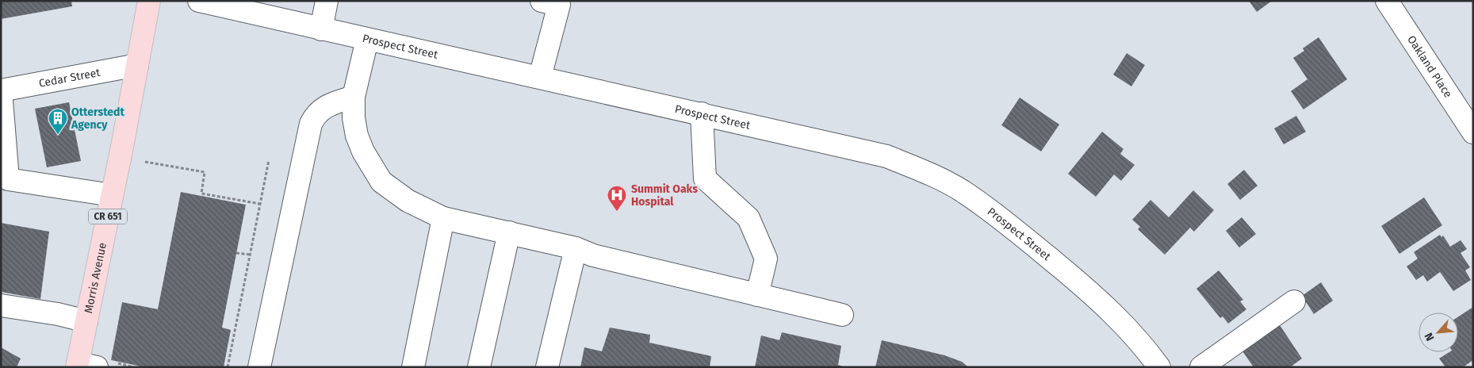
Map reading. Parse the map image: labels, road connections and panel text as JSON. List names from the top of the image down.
{
  "streets": {
    "main road": ["CR 651", "Morris Avenue"],
    "street": ["Prospect Street", "Oakland Place", "Cedar Street"]
  },
  "crossings": [
    ["Cedar Street", "Morris Avenue"]
  ],
  "places": {
    "building": ["Otterstedt Agency"],
    "hospital": ["Summit Oaks Hospital"]
  },
  "north": "bottom left"
}
